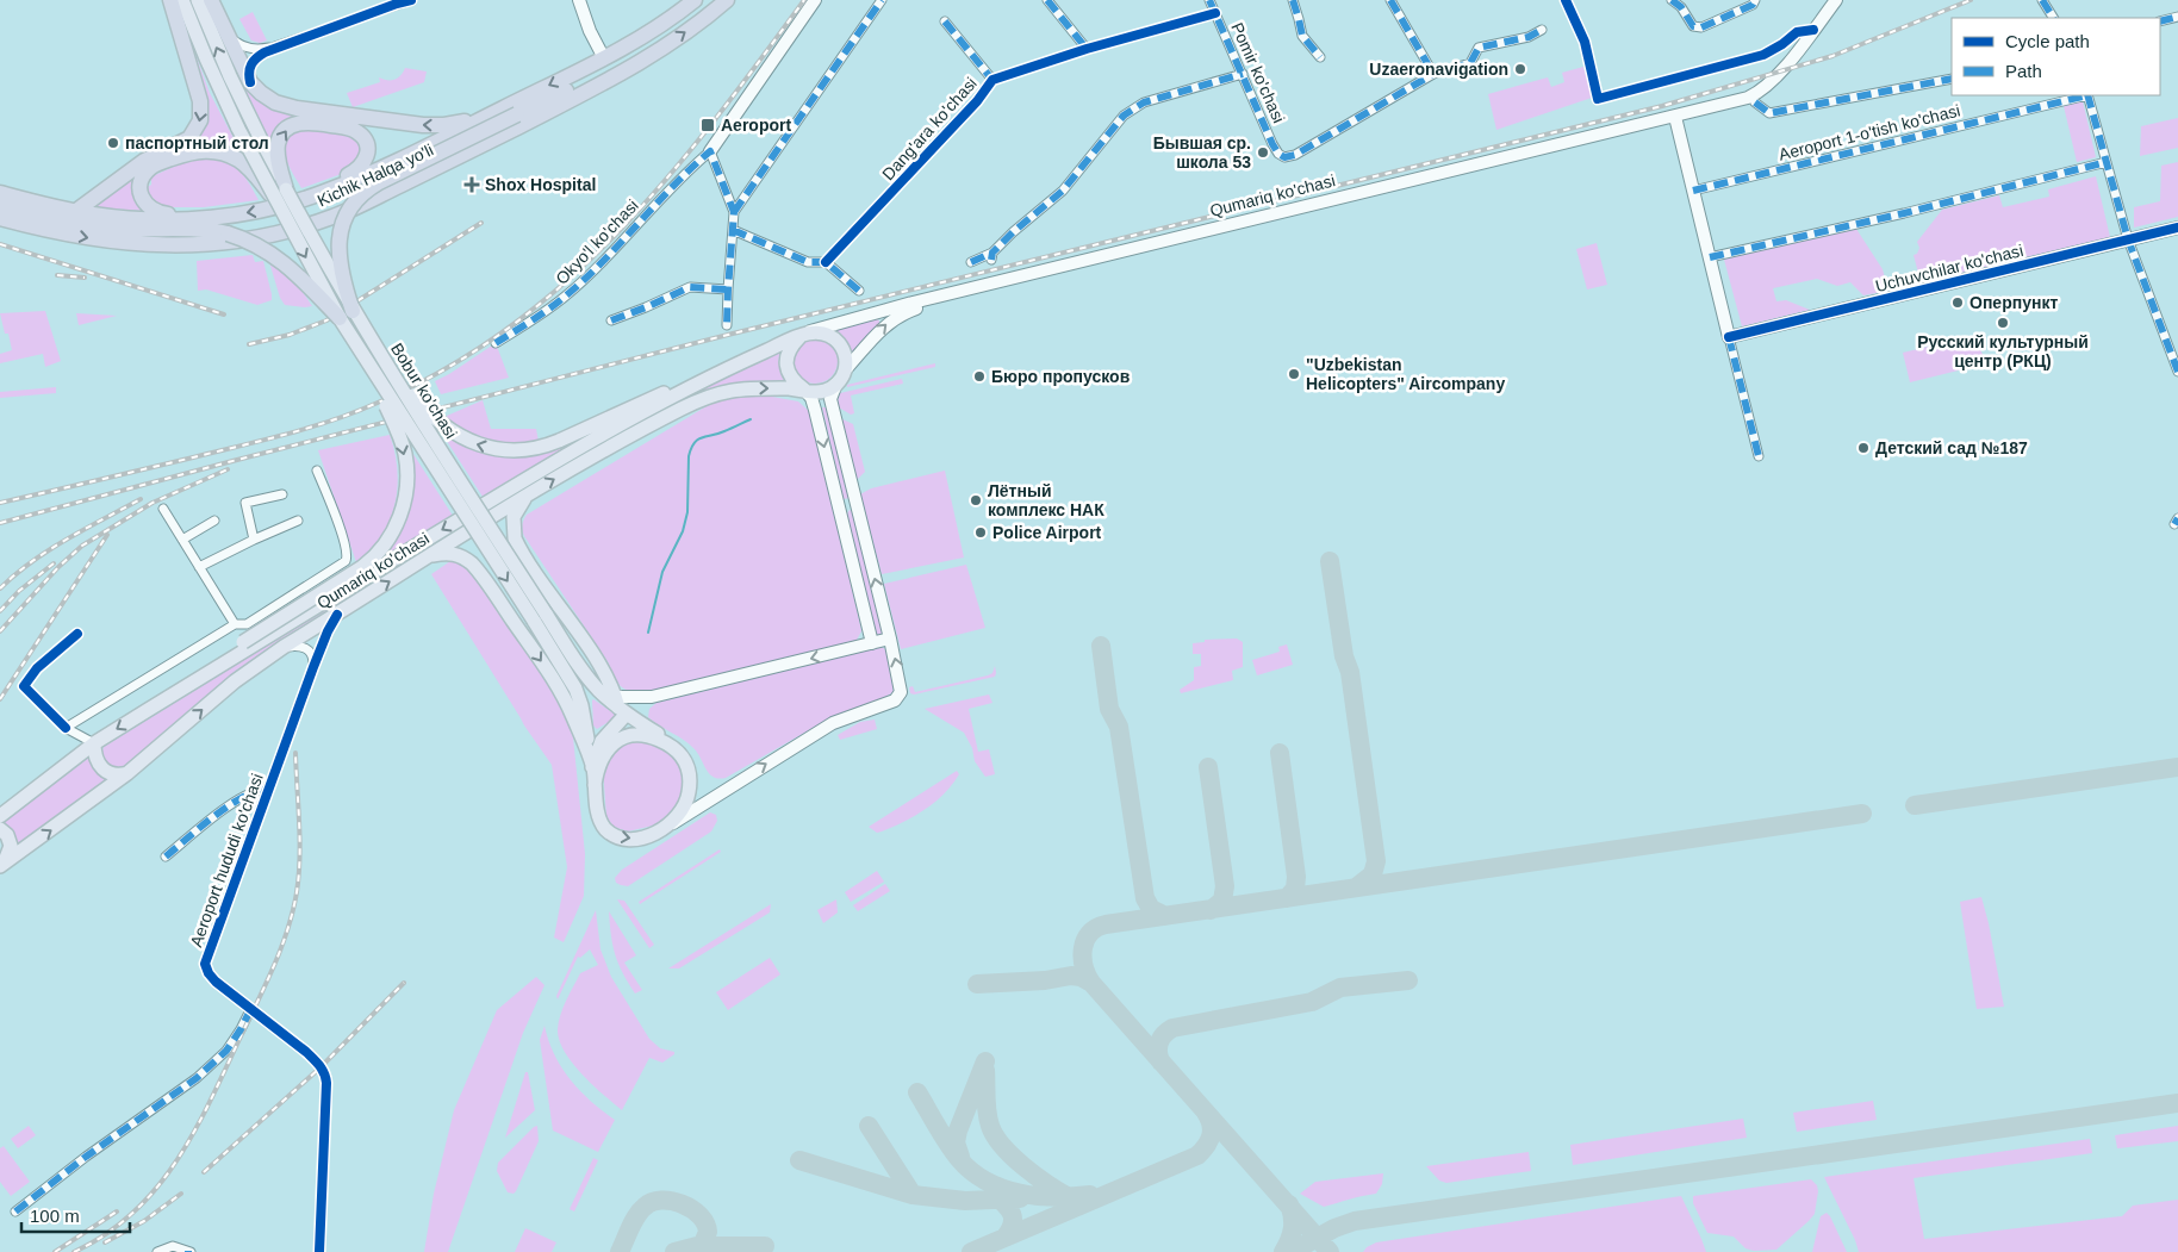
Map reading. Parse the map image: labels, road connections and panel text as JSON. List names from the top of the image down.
{
  "streets": {
    "highway": ["Kichik Halqa yo'li"],
    "main road": ["Qumariq ko'chasi", "Uchuvchilar ko'chasi", "Bobur ko'chasi"],
    "street": [
      "Pomir ko'chasi",
      "Dang'ara ko'chasi",
      "Aeroport 1-o'tish ko'chasi",
      "Okyo'l ko'chasi",
      "Aeroport hududi ko'chasi"
    ]
  },
  "crossings": [
    ["Pomir ko'chasi", "Dang'ara ko'chasi"],
    ["Aeroport 1-o'tish ko'chasi", "Qumariq ko'chasi"],
    ["Kichik Halqa yo'li", "Bobur ko'chasi"],
    ["Qumariq ko'chasi", "Aeroport hududi ko'chasi"]
  ],
  "places": {
    "other": [
      "Uzaeronavigation",
      "паспортный стол",
      "Бывшая ср. школа 53",
      "Оперпункт",
      "Русский культурный центр (РКЦ)",
      "\"Uzbekistan Helicopters\" Aircompany",
      "Бюро пропусков",
      "Детский сад №187",
      "Лётный комплекс НАК",
      "Police Airport"
    ],
    "transit": ["Aeroport"],
    "health": ["Shox Hospital"]
  },
  "legend": ["Cycle path", "Path"],
  "scale_bar": "100 m"
}
